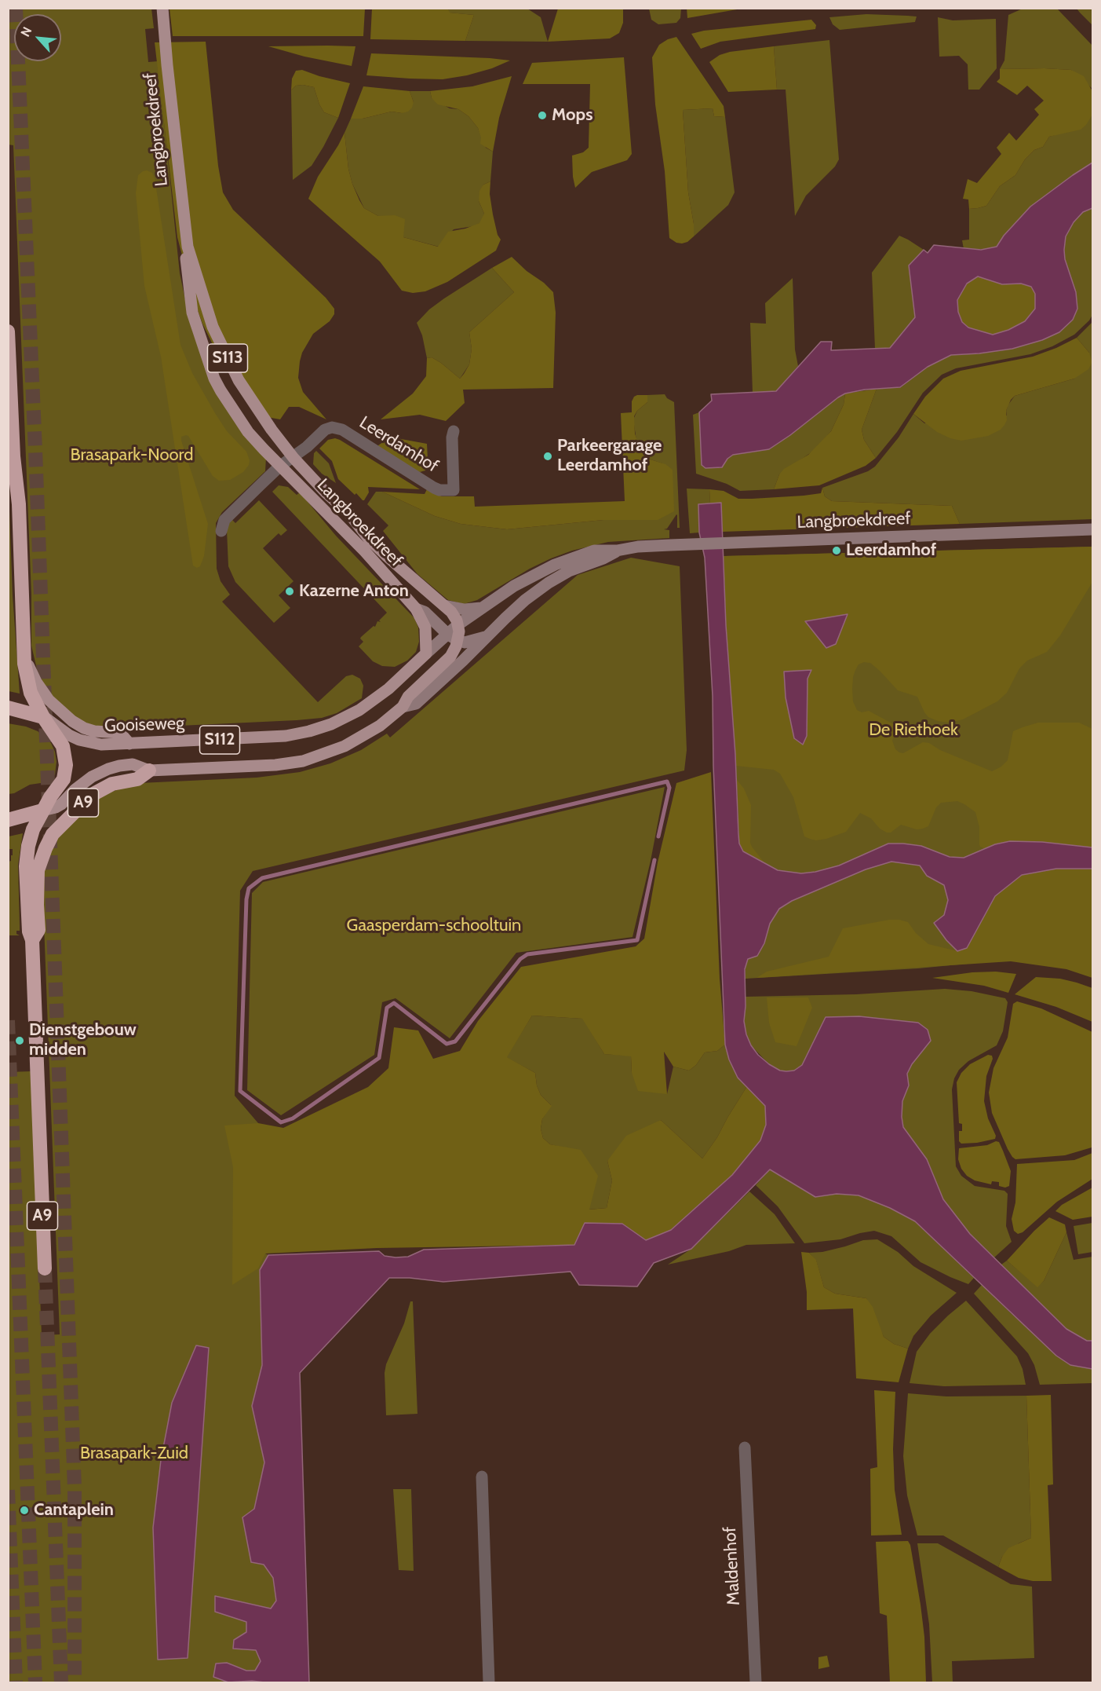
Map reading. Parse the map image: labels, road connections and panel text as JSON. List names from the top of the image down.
{
  "streets": {
    "highway": ["S112", "A9"],
    "main road": ["Langbroekdreef", "S113", "Gooiseweg"],
    "street": ["Leerdamhof", "Maldenhof"]
  },
  "crossings": [
    ["Langbroekdreef", "S113"],
    ["Langbroekdreef", "Leerdamhof"],
    ["Langbroekdreef", "S112"],
    ["S113", "Gooiseweg"],
    ["S113", "S112"],
    ["Gooiseweg", "S112"],
    ["S112", "A9"]
  ],
  "parks": [
    "Brasapark-Noord",
    "De Riethoek",
    "Gaasperdam-schooltuin",
    "Brasapark-Zuid"
  ],
  "places": [
    "Mops",
    "Parkeergarage Leerdamhof",
    "Leerdamhof",
    "Kazerne Anton",
    "Dienstgebouw midden",
    "Cantaplein"
  ],
  "north": "top left"
}
